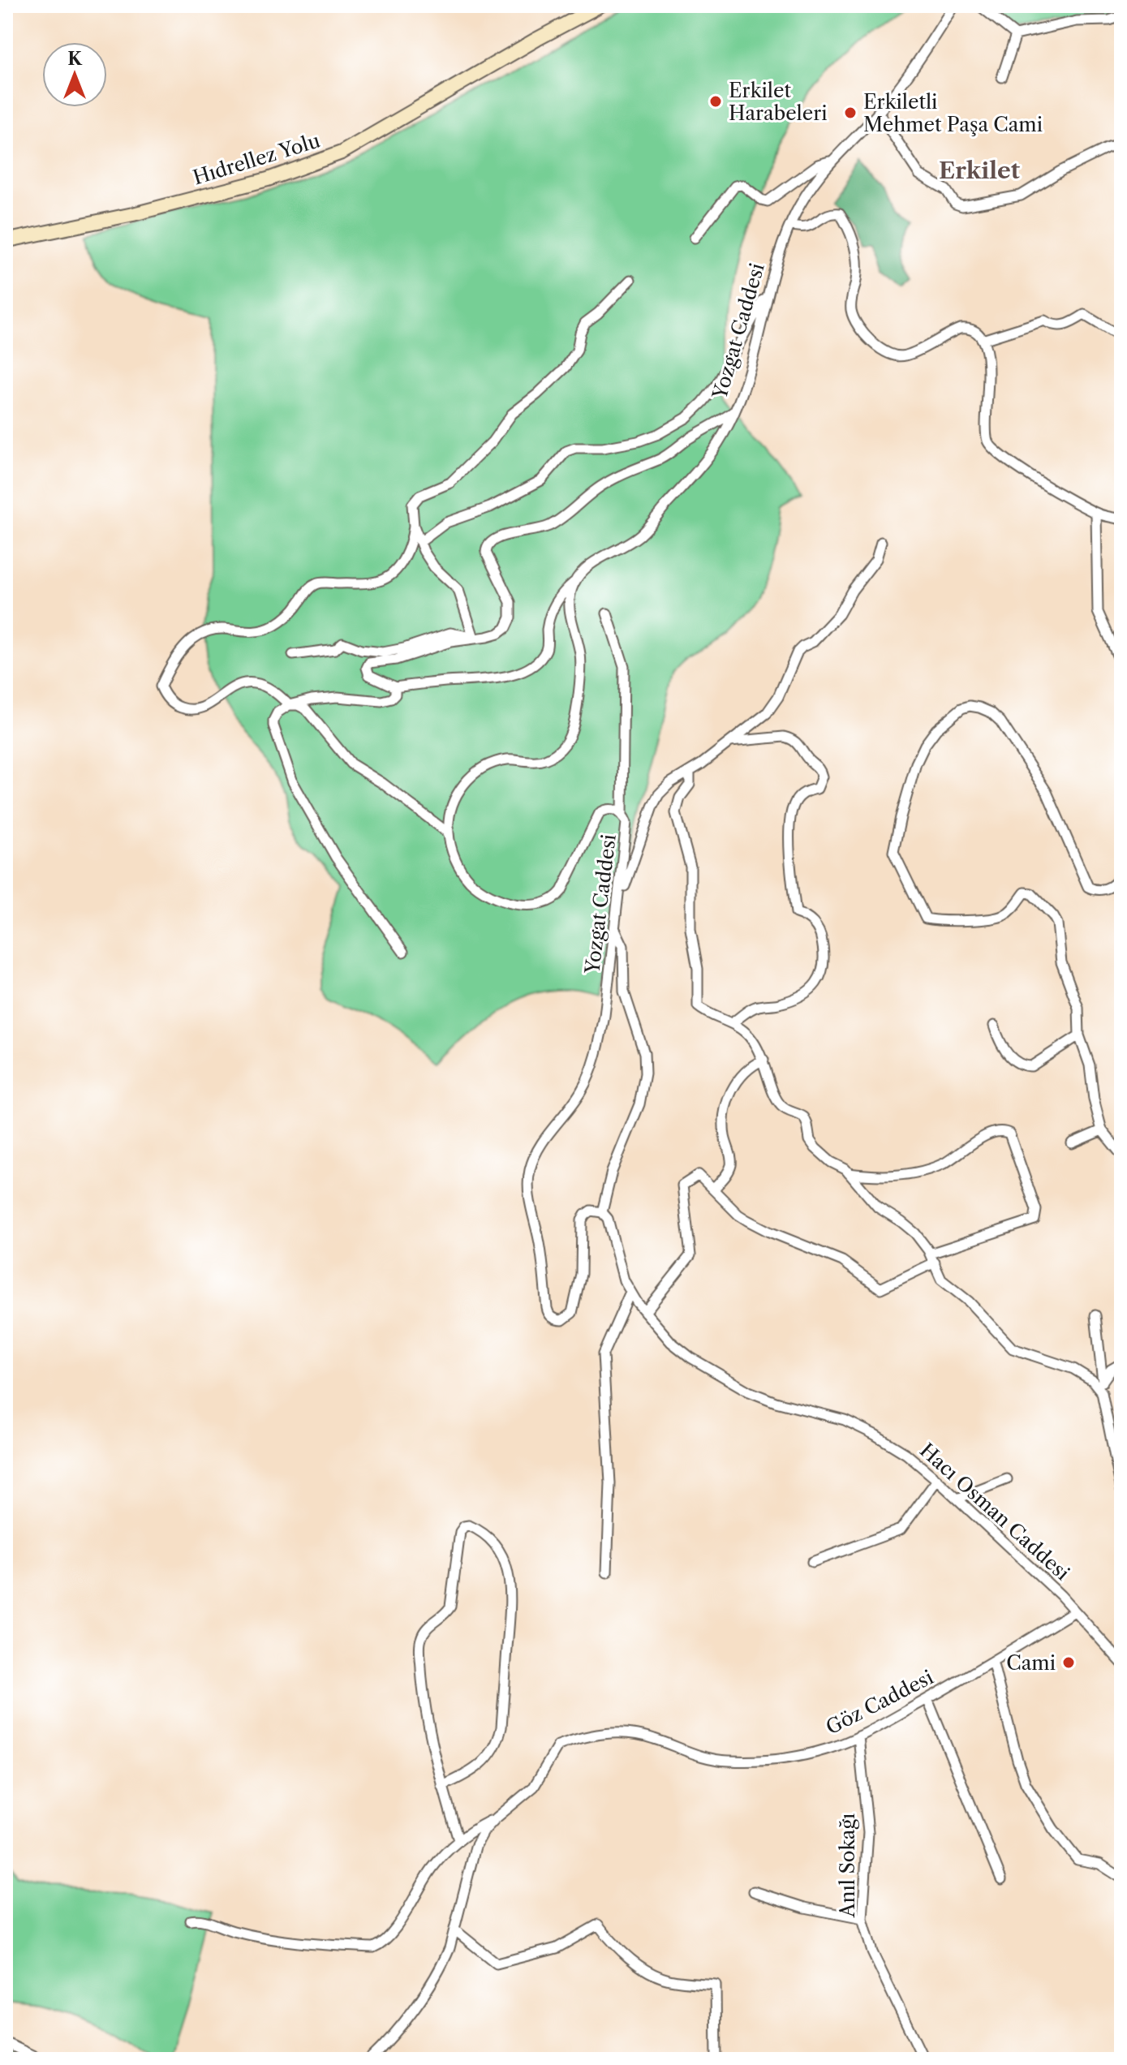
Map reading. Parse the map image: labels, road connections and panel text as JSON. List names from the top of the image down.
{
  "streets": {
    "street": [
      "Hıdrellez Yolu",
      "Yozgat Caddesi",
      "Hacı Osman Caddesi",
      "Göz Caddesi",
      "Anıl Sokağı"
    ]
  },
  "crossings": [
    ["Yozgat Caddesi", "Hacı Osman Caddesi"],
    ["Hacı Osman Caddesi", "Göz Caddesi"],
    ["Göz Caddesi", "Anıl Sokağı"]
  ],
  "districts": ["Erkilet"],
  "places": ["Erkilet Harabeleri", "Erkiletli Mehmet Paşa Cami", "Cami"],
  "north": "top"
}
